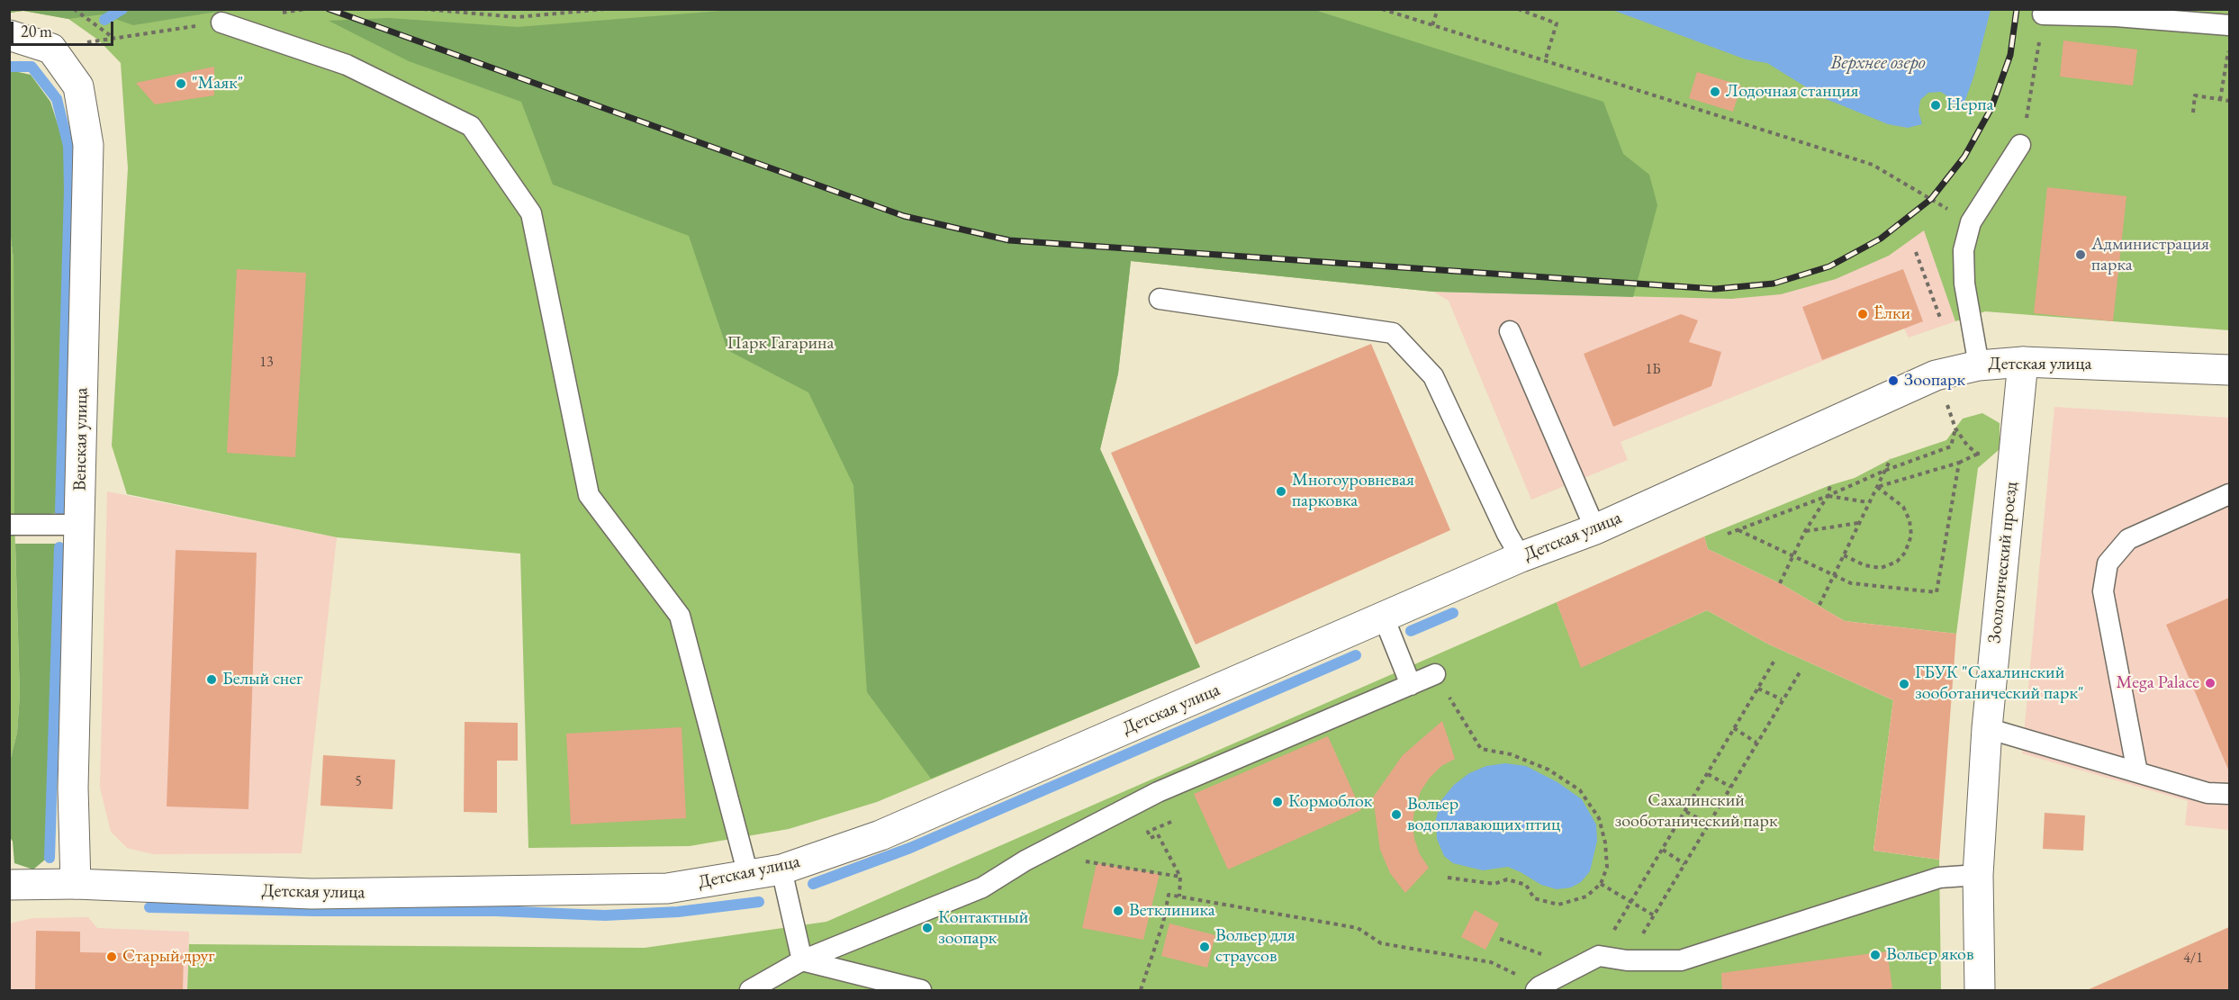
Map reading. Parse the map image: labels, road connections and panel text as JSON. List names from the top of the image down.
{
  "streets": {
    "street": ["Детская улица", "Венская улица", "Зоологический проезд"]
  },
  "crossings": [
    ["Детская улица", "Венская улица"],
    ["Детская улица", "Зоологический проезд"]
  ],
  "water": ["Верхнее озеро"],
  "parks": ["Парк Гагарина", "Сахалинский зооботанический парк"],
  "places": [
    "\"Маяк\"",
    "Лодочная станция",
    "Нерпа",
    "Администрация парка",
    "Ёлки",
    "Зоопарк",
    "Многоуровневая парковка",
    "Белый снег",
    "Mega Palace",
    "ГБУК \"Сахалинский зооботанический парк\"",
    "Кормоблок",
    "Вольер водоплавающих птиц",
    "Ветклиника",
    "Контактный зоопарк",
    "Вольер для страусов",
    "Вольер яков",
    "Старый друг"
  ],
  "house_numbers": [
    "13",
    "1Б",
    "5",
    "4/1"
  ],
  "scale_bar": "20 m"
}
